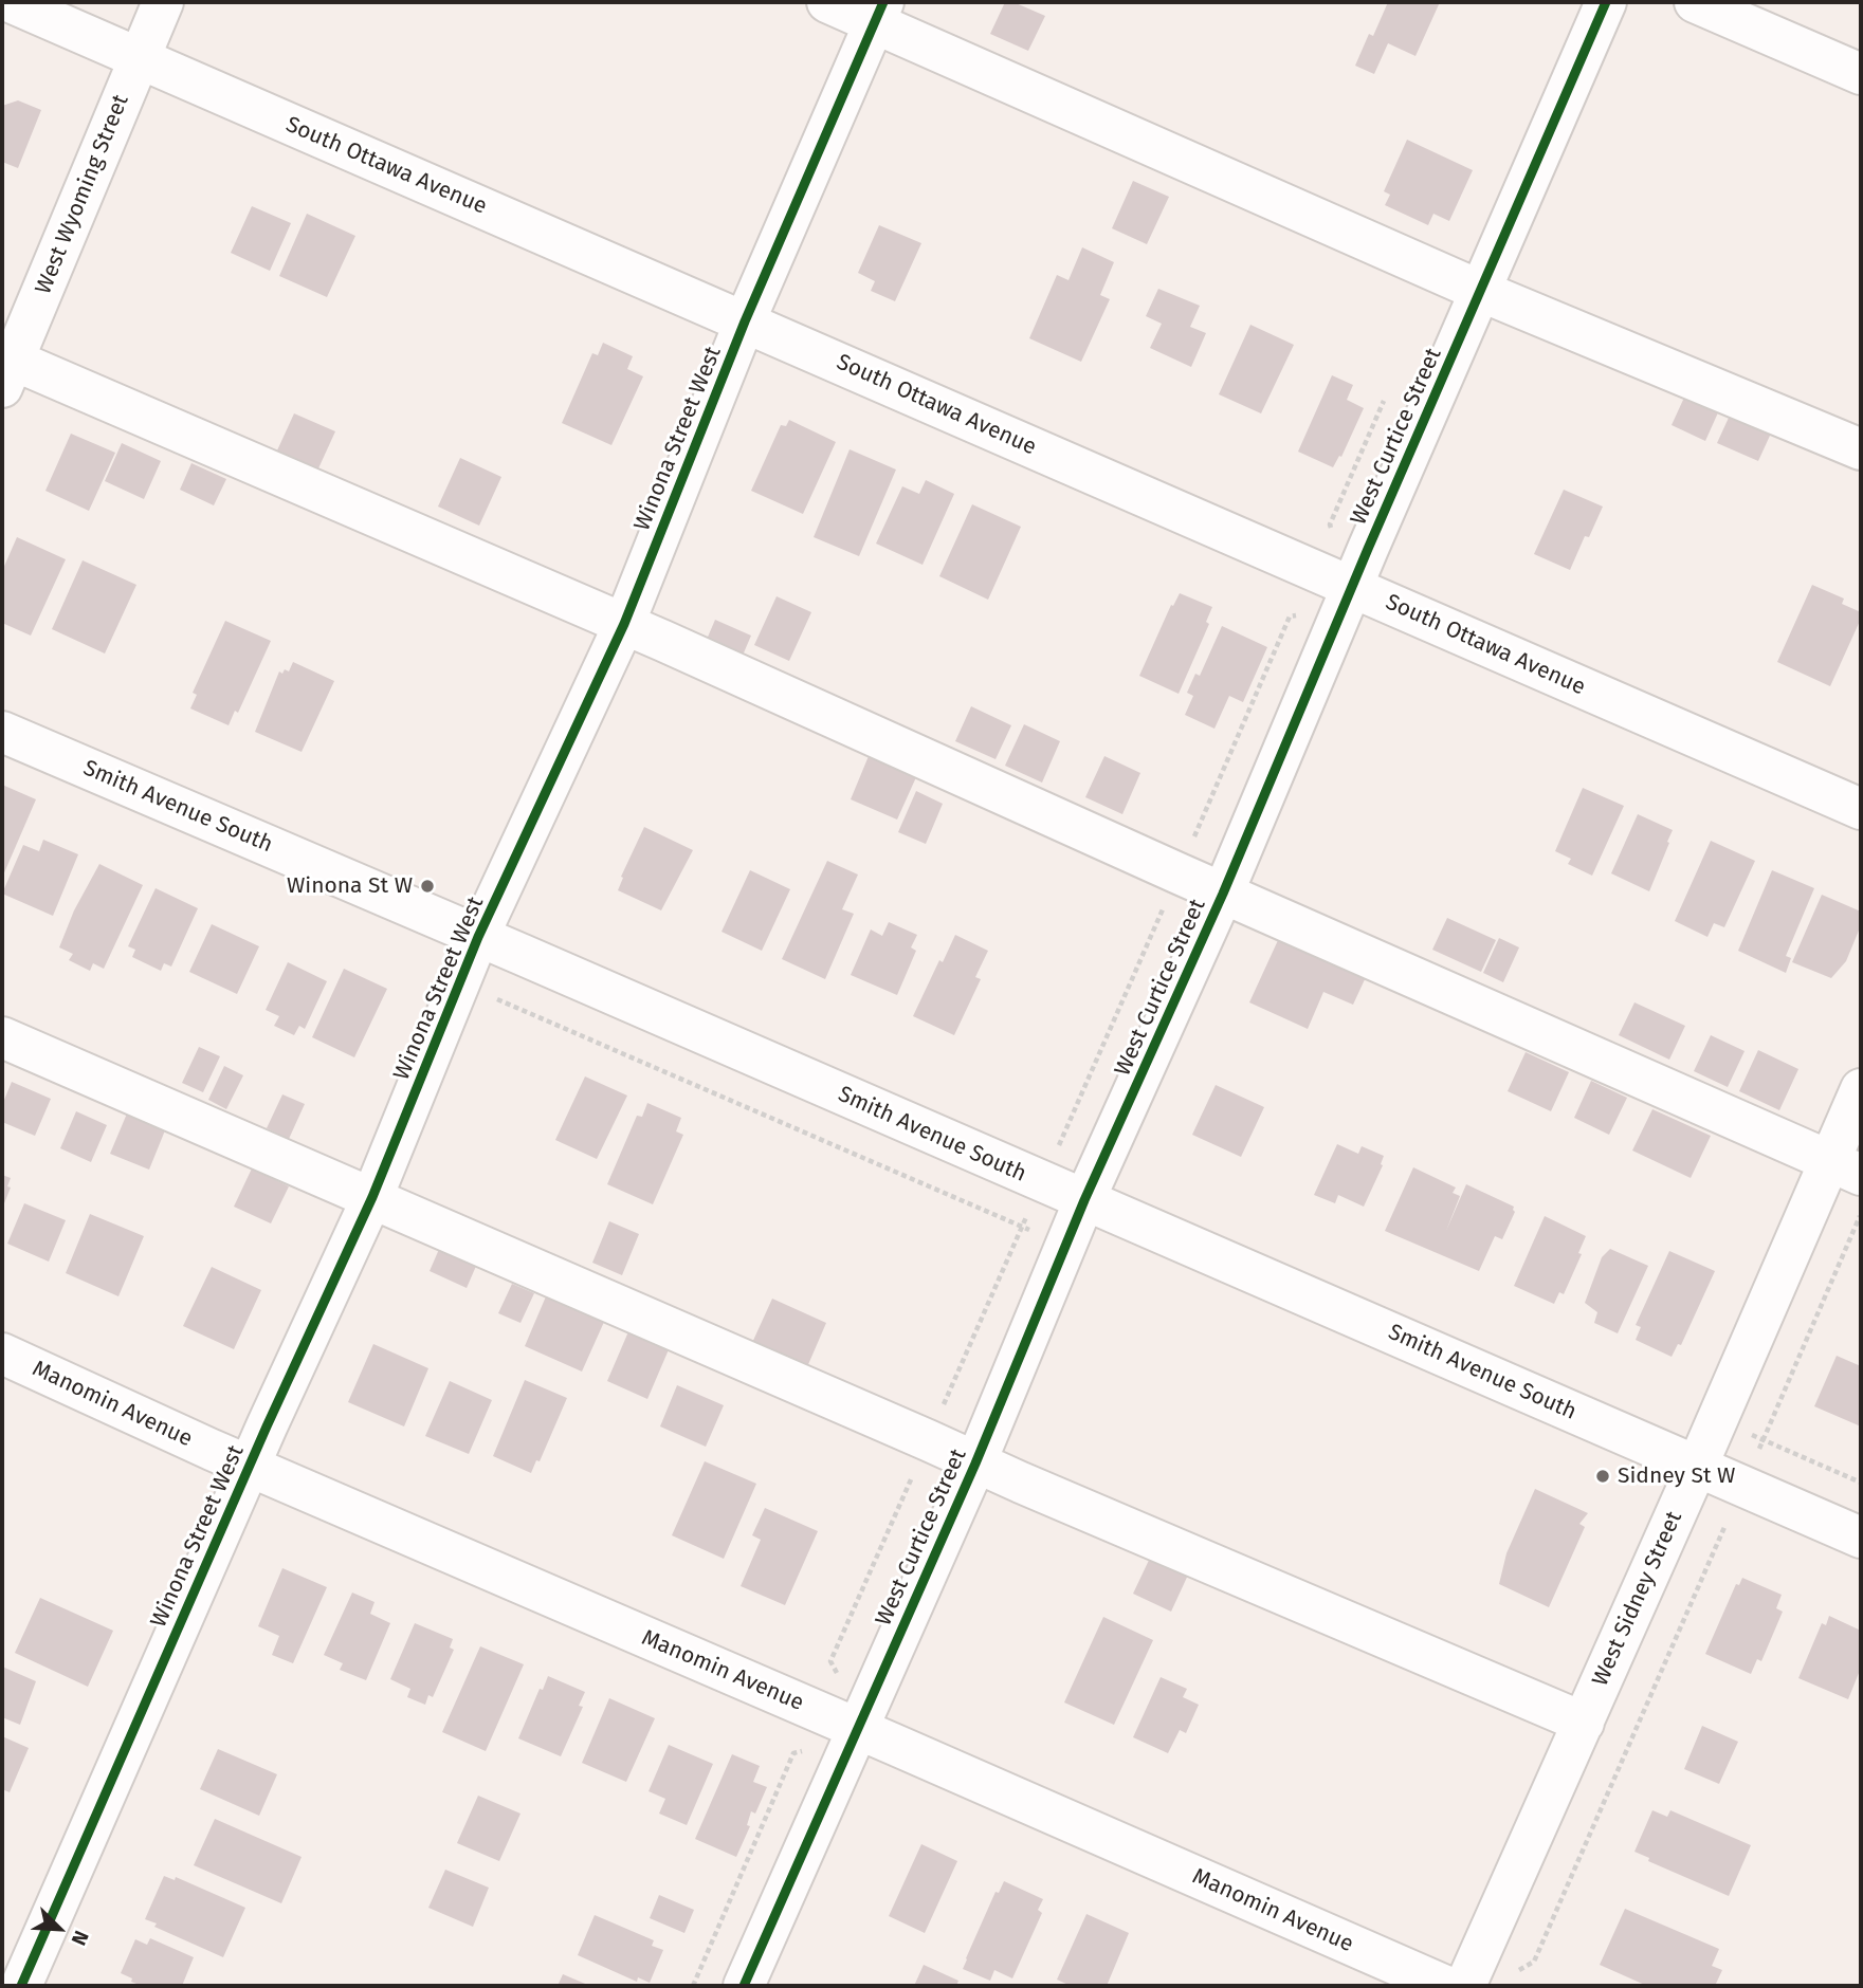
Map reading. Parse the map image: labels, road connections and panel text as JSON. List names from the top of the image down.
{
  "streets": {
    "street": [
      "South Ottawa Avenue",
      "West Wyoming Street",
      "West Curtice Street",
      "Winona Street West",
      "Smith Avenue South",
      "Manomin Avenue",
      "West Sidney Street"
    ]
  },
  "crossings": [
    ["South Ottawa Avenue", "West Wyoming Street"],
    ["South Ottawa Avenue", "West Curtice Street"],
    ["South Ottawa Avenue", "Winona Street West"],
    ["West Curtice Street", "Smith Avenue South"],
    ["West Curtice Street", "Manomin Avenue"],
    ["Winona Street West", "Smith Avenue South"],
    ["Winona Street West", "Manomin Avenue"],
    ["Smith Avenue South", "West Sidney Street"]
  ],
  "places": ["Winona St W", "Sidney St W"],
  "north": "bottom right"
}
